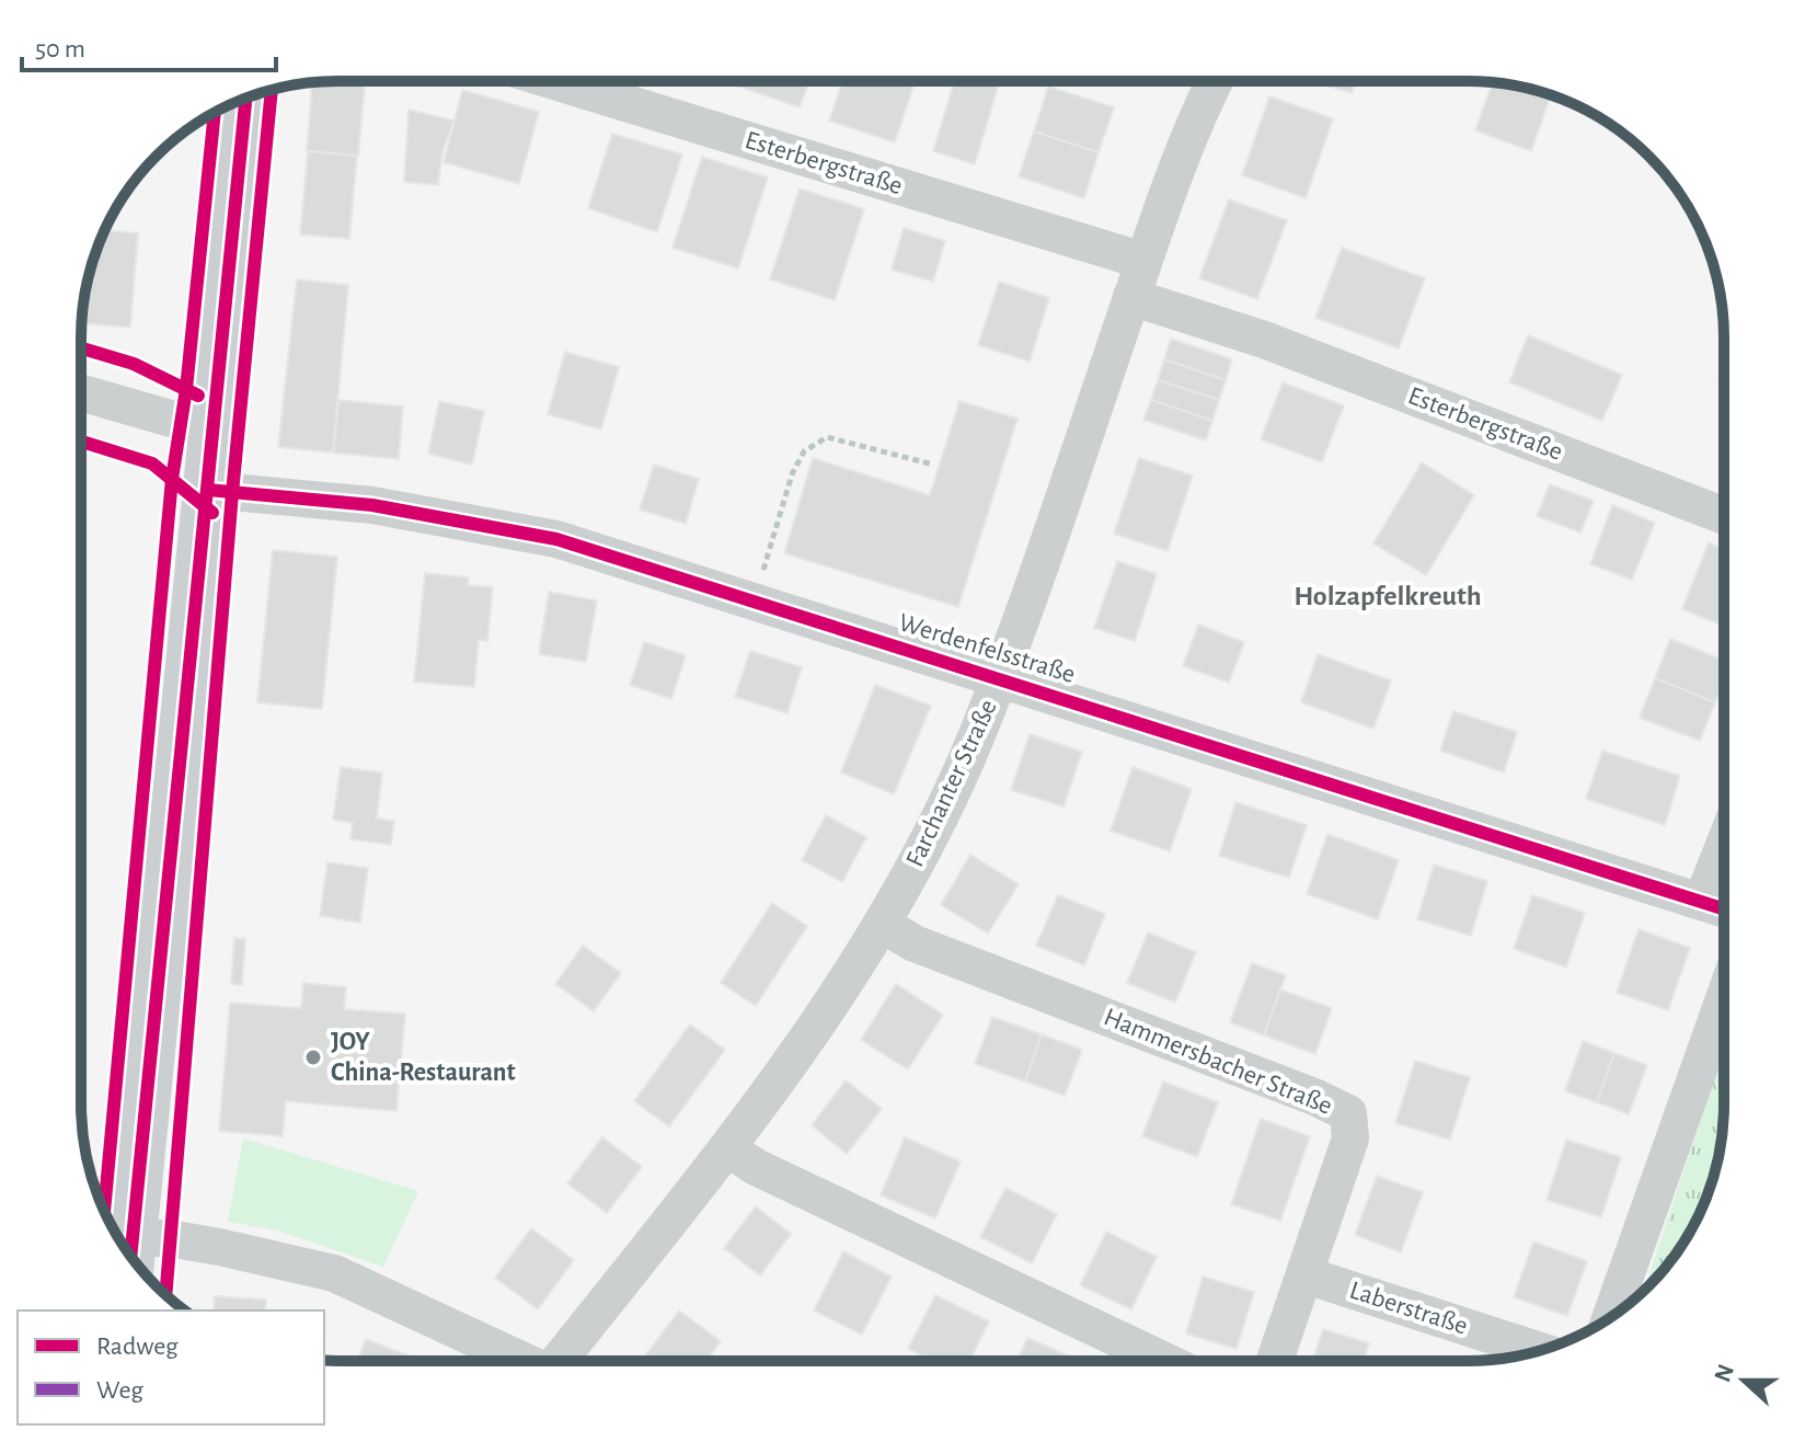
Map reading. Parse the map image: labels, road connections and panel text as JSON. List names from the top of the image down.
{
  "streets": {
    "street": [
      "Esterbergstraße",
      "Werdenfelsstraße",
      "Farchanter Straße",
      "Hammersbacher Straße",
      "Laberstraße"
    ]
  },
  "crossings": [
    ["Esterbergstraße", "Farchanter Straße"],
    ["Werdenfelsstraße", "Farchanter Straße"],
    ["Farchanter Straße", "Hammersbacher Straße"],
    ["Hammersbacher Straße", "Laberstraße"]
  ],
  "districts": ["Holzapfelkreuth"],
  "places": ["JOY China-Restaurant"],
  "legend": ["Radweg", "Weg"],
  "scale_bar": "50 m",
  "north": "left"
}
